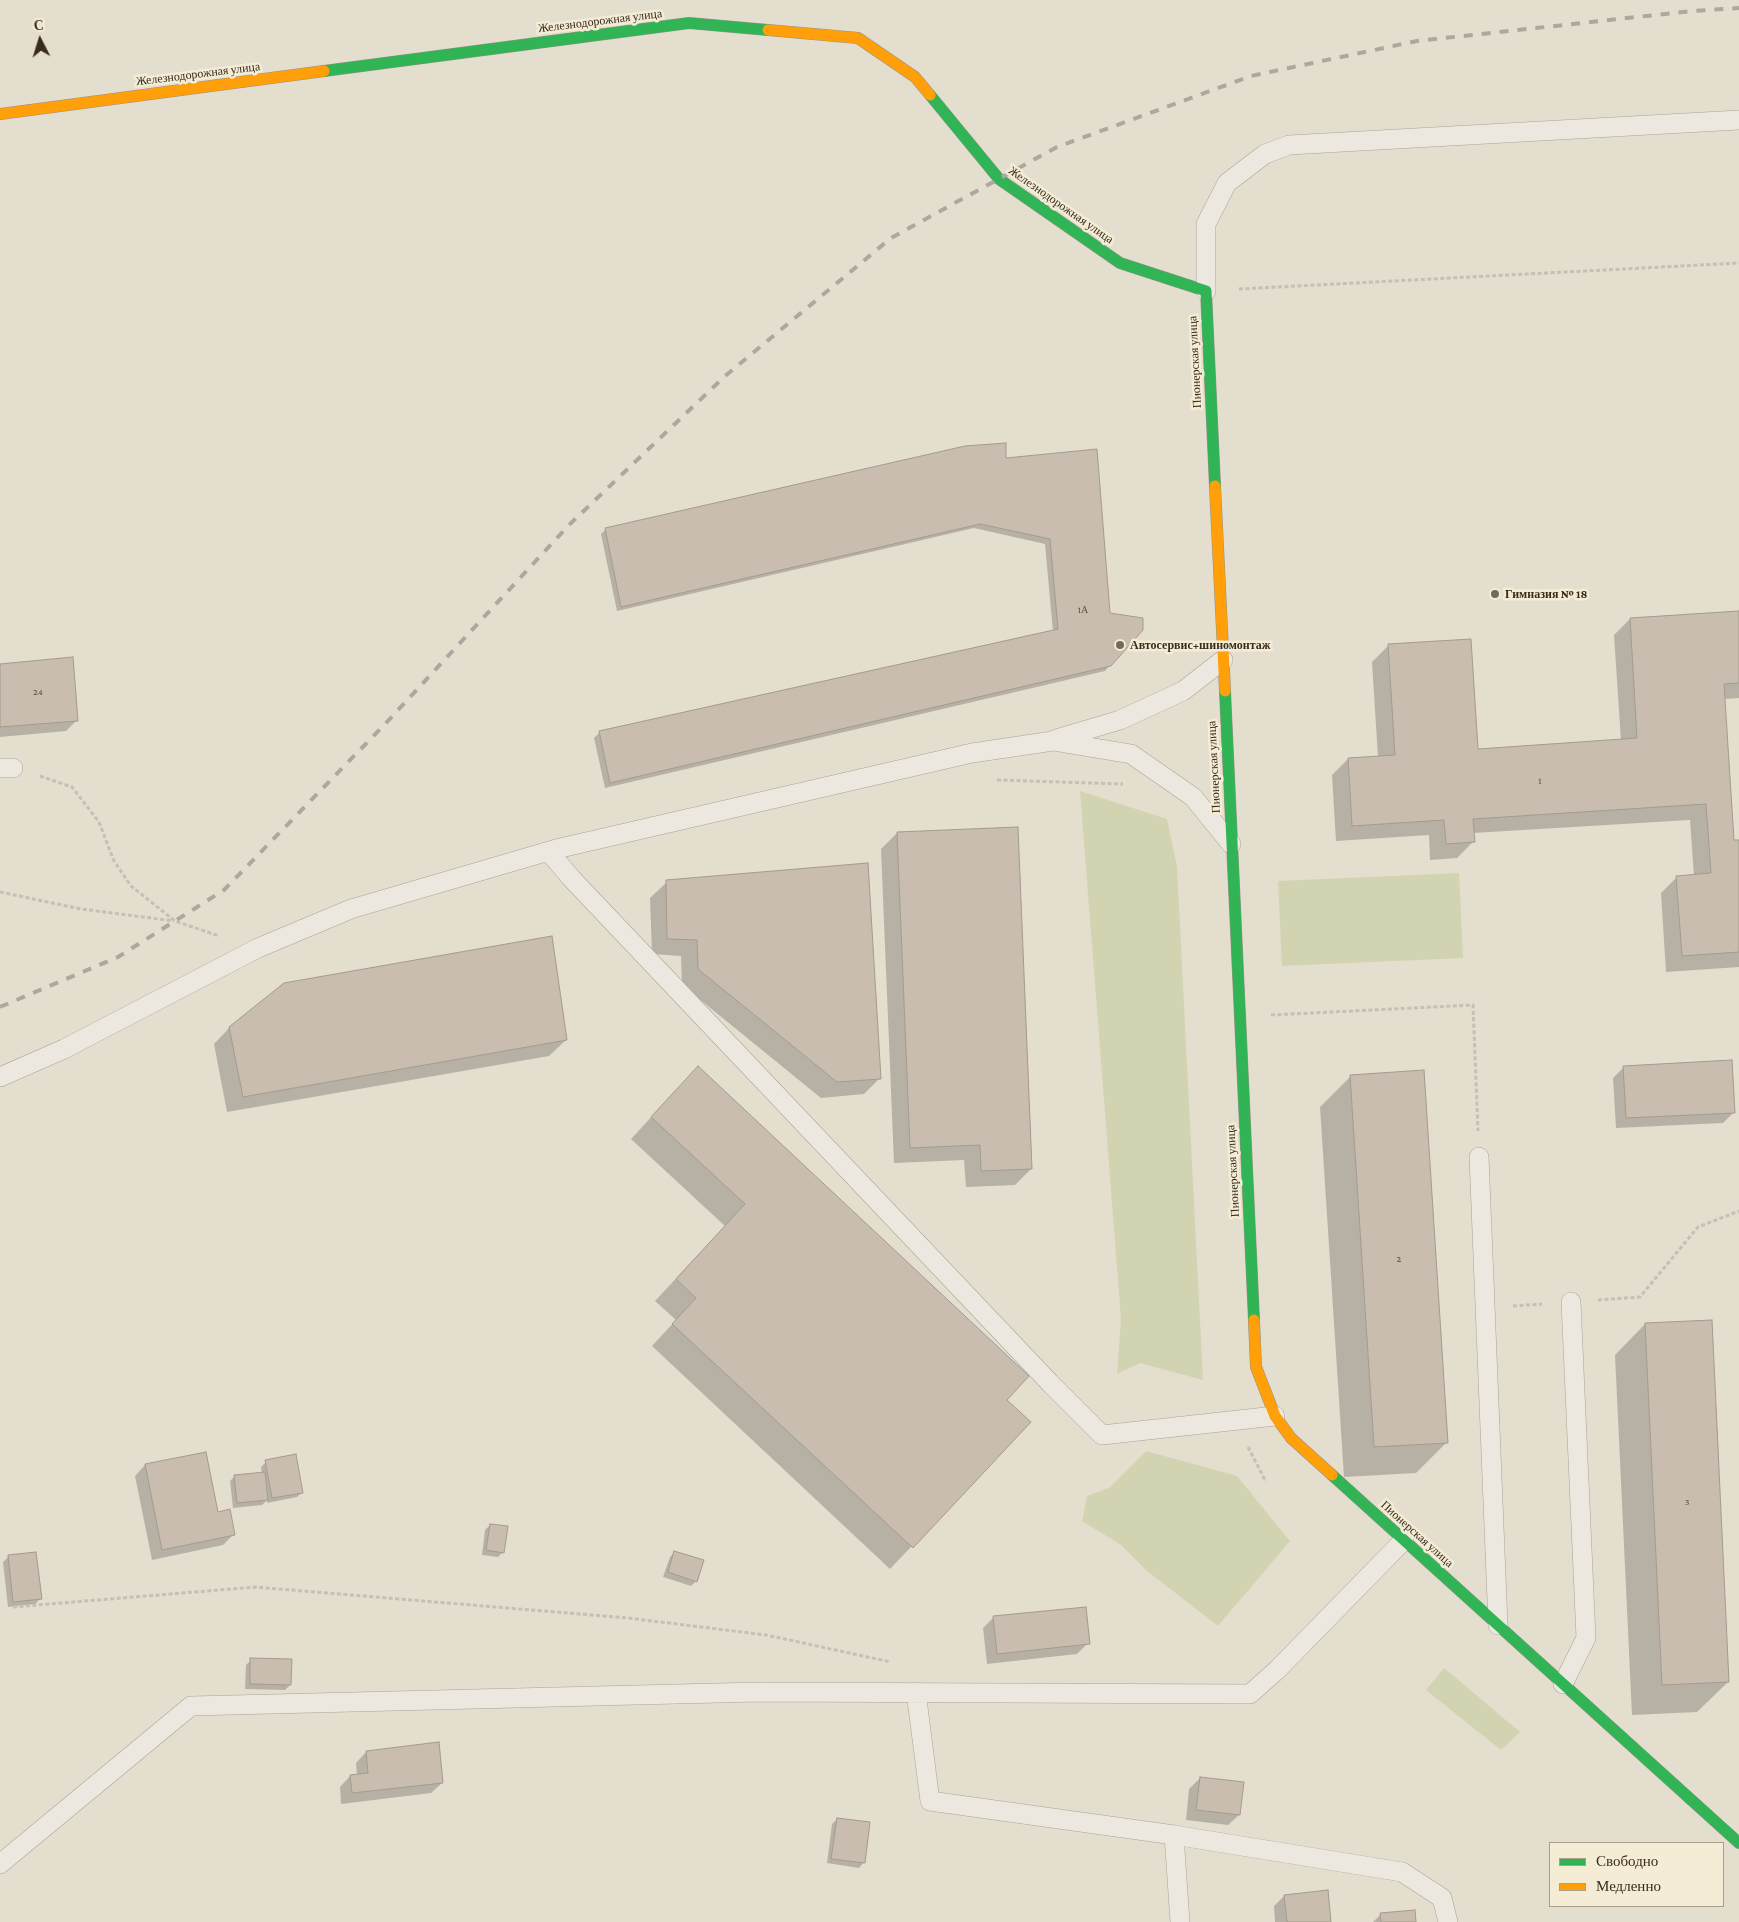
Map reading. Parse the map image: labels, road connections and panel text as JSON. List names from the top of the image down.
{
  "streets": {
    "street": ["Железнодорожная улица", "Пионерская улица"]
  },
  "crossings": [
    ["Железнодорожная улица", "Пионерская улица"]
  ],
  "places": ["Гимназия № 18", "Автосервис+шиномонтаж"],
  "house_numbers": [
    "1А",
    "24",
    "1",
    "2",
    "3"
  ],
  "legend": ["Свободно", "Медленно"],
  "north": "top"
}
